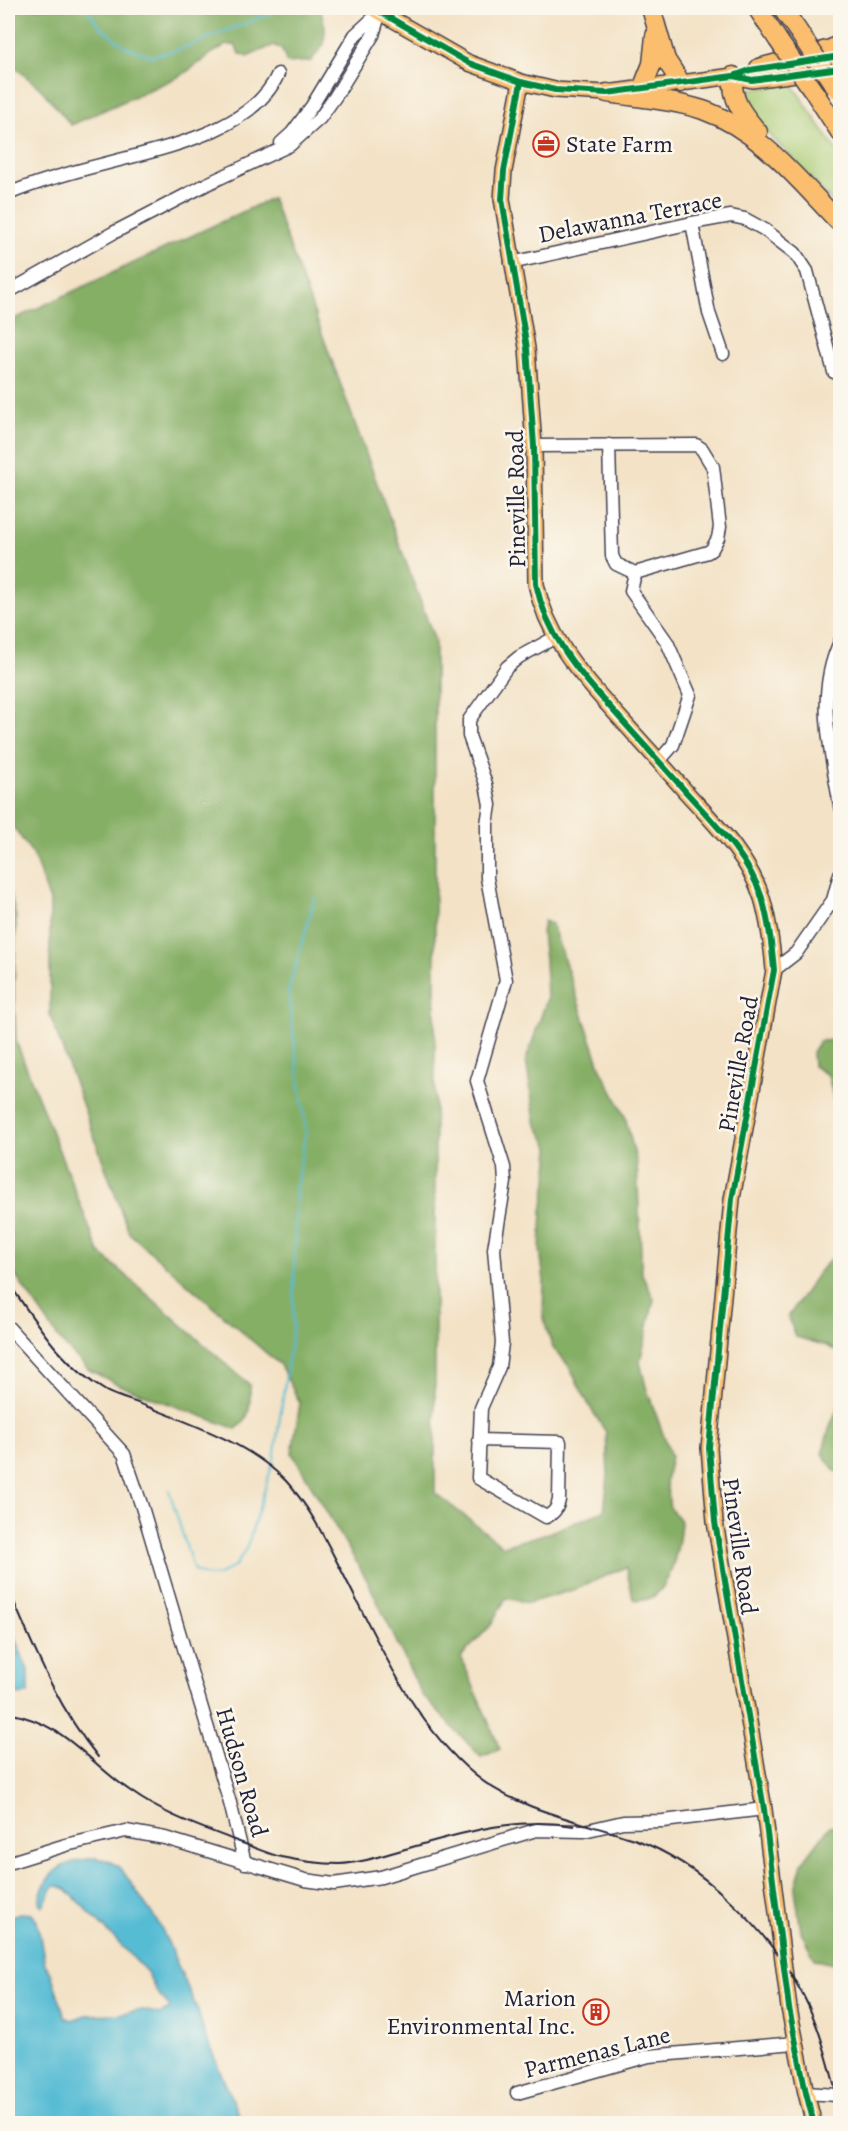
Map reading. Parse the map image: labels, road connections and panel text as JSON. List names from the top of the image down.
{
  "streets": {
    "main road": ["Pineville Road"],
    "street": ["Delawanna Terrace", "Hudson Road", "Parmenas Lane"]
  },
  "crossings": [
    ["Delawanna Terrace", "Pineville Road"],
    ["Pineville Road", "Hudson Road"],
    ["Pineville Road", "Parmenas Lane"]
  ],
  "places": {
    "office": ["State Farm"],
    "building": ["Marion Environmental Inc."]
  }
}
